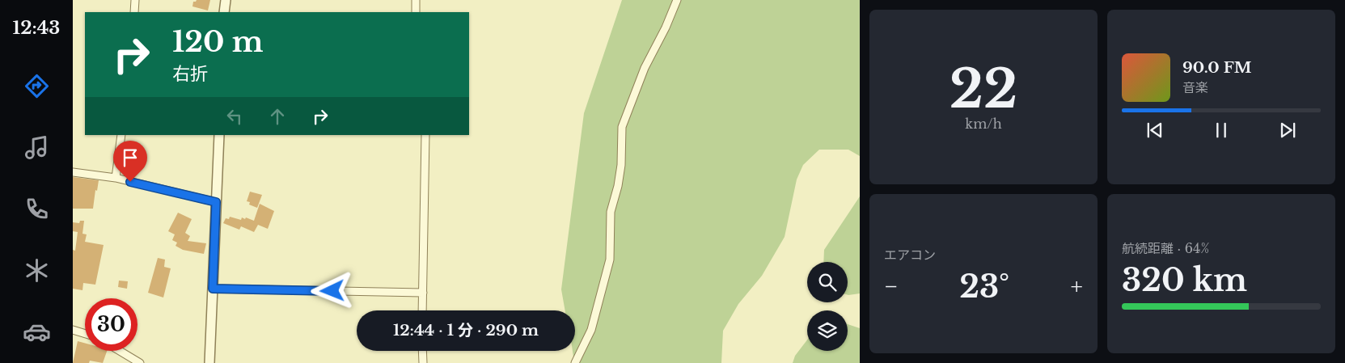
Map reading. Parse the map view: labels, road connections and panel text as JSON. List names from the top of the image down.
{
  "page": {
    "tabs": "12:43",
    "tile": [
      ["22", "km/h"],
      "エアコン",
      ["航続距離 · 64%", "320 km"]
    ],
    "turn": ["120 m", "右折"],
    "song": ["90.0 FM", "音楽"],
    "heat": ["−", "23°", "+"],
    "limit": "30",
    "trip": "12:44 · 1 分 · 290 m"
  }
}
